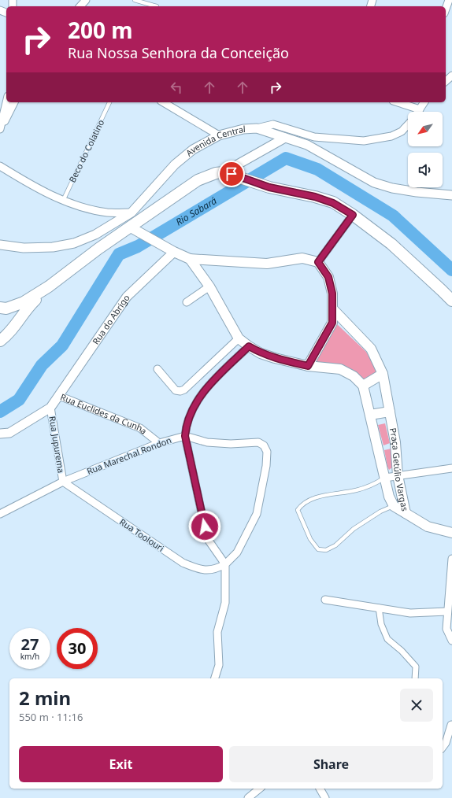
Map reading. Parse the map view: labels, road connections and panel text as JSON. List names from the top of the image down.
{
  "streets": {
    "main road": ["Praça Getúlio Vargas"],
    "street": [
      "Avenida Central",
      "Rua do Abrigo",
      "Rua Euclides da Cunha",
      "Rua Jupurema",
      "Rua Marechal Rondon",
      "Rua Toolouri"
    ],
    "lane": ["Beco do Colatino"]
  },
  "crossings": [
    ["Rua do Abrigo", "Rua Euclides da Cunha"],
    ["Rua Euclides da Cunha", "Rua Jupurema"],
    ["Rua Euclides da Cunha", "Rua Marechal Rondon"],
    ["Rua Jupurema", "Rua Marechal Rondon"],
    ["Rua Jupurema", "Rua Toolouri"],
    ["Rua Marechal Rondon", "Rua Toolouri"]
  ],
  "water": ["Rio Sabará"],
  "north": "bottom left",
  "page": {
    "turn": ["200 m", "Rua Nossa Senhora da Conceição"],
    "speed": "27 km/h",
    "limit": "30",
    "heading": ["2 min", "550 m · 11:16"],
    "buttons": ["Exit", "Share"]
  }
}
